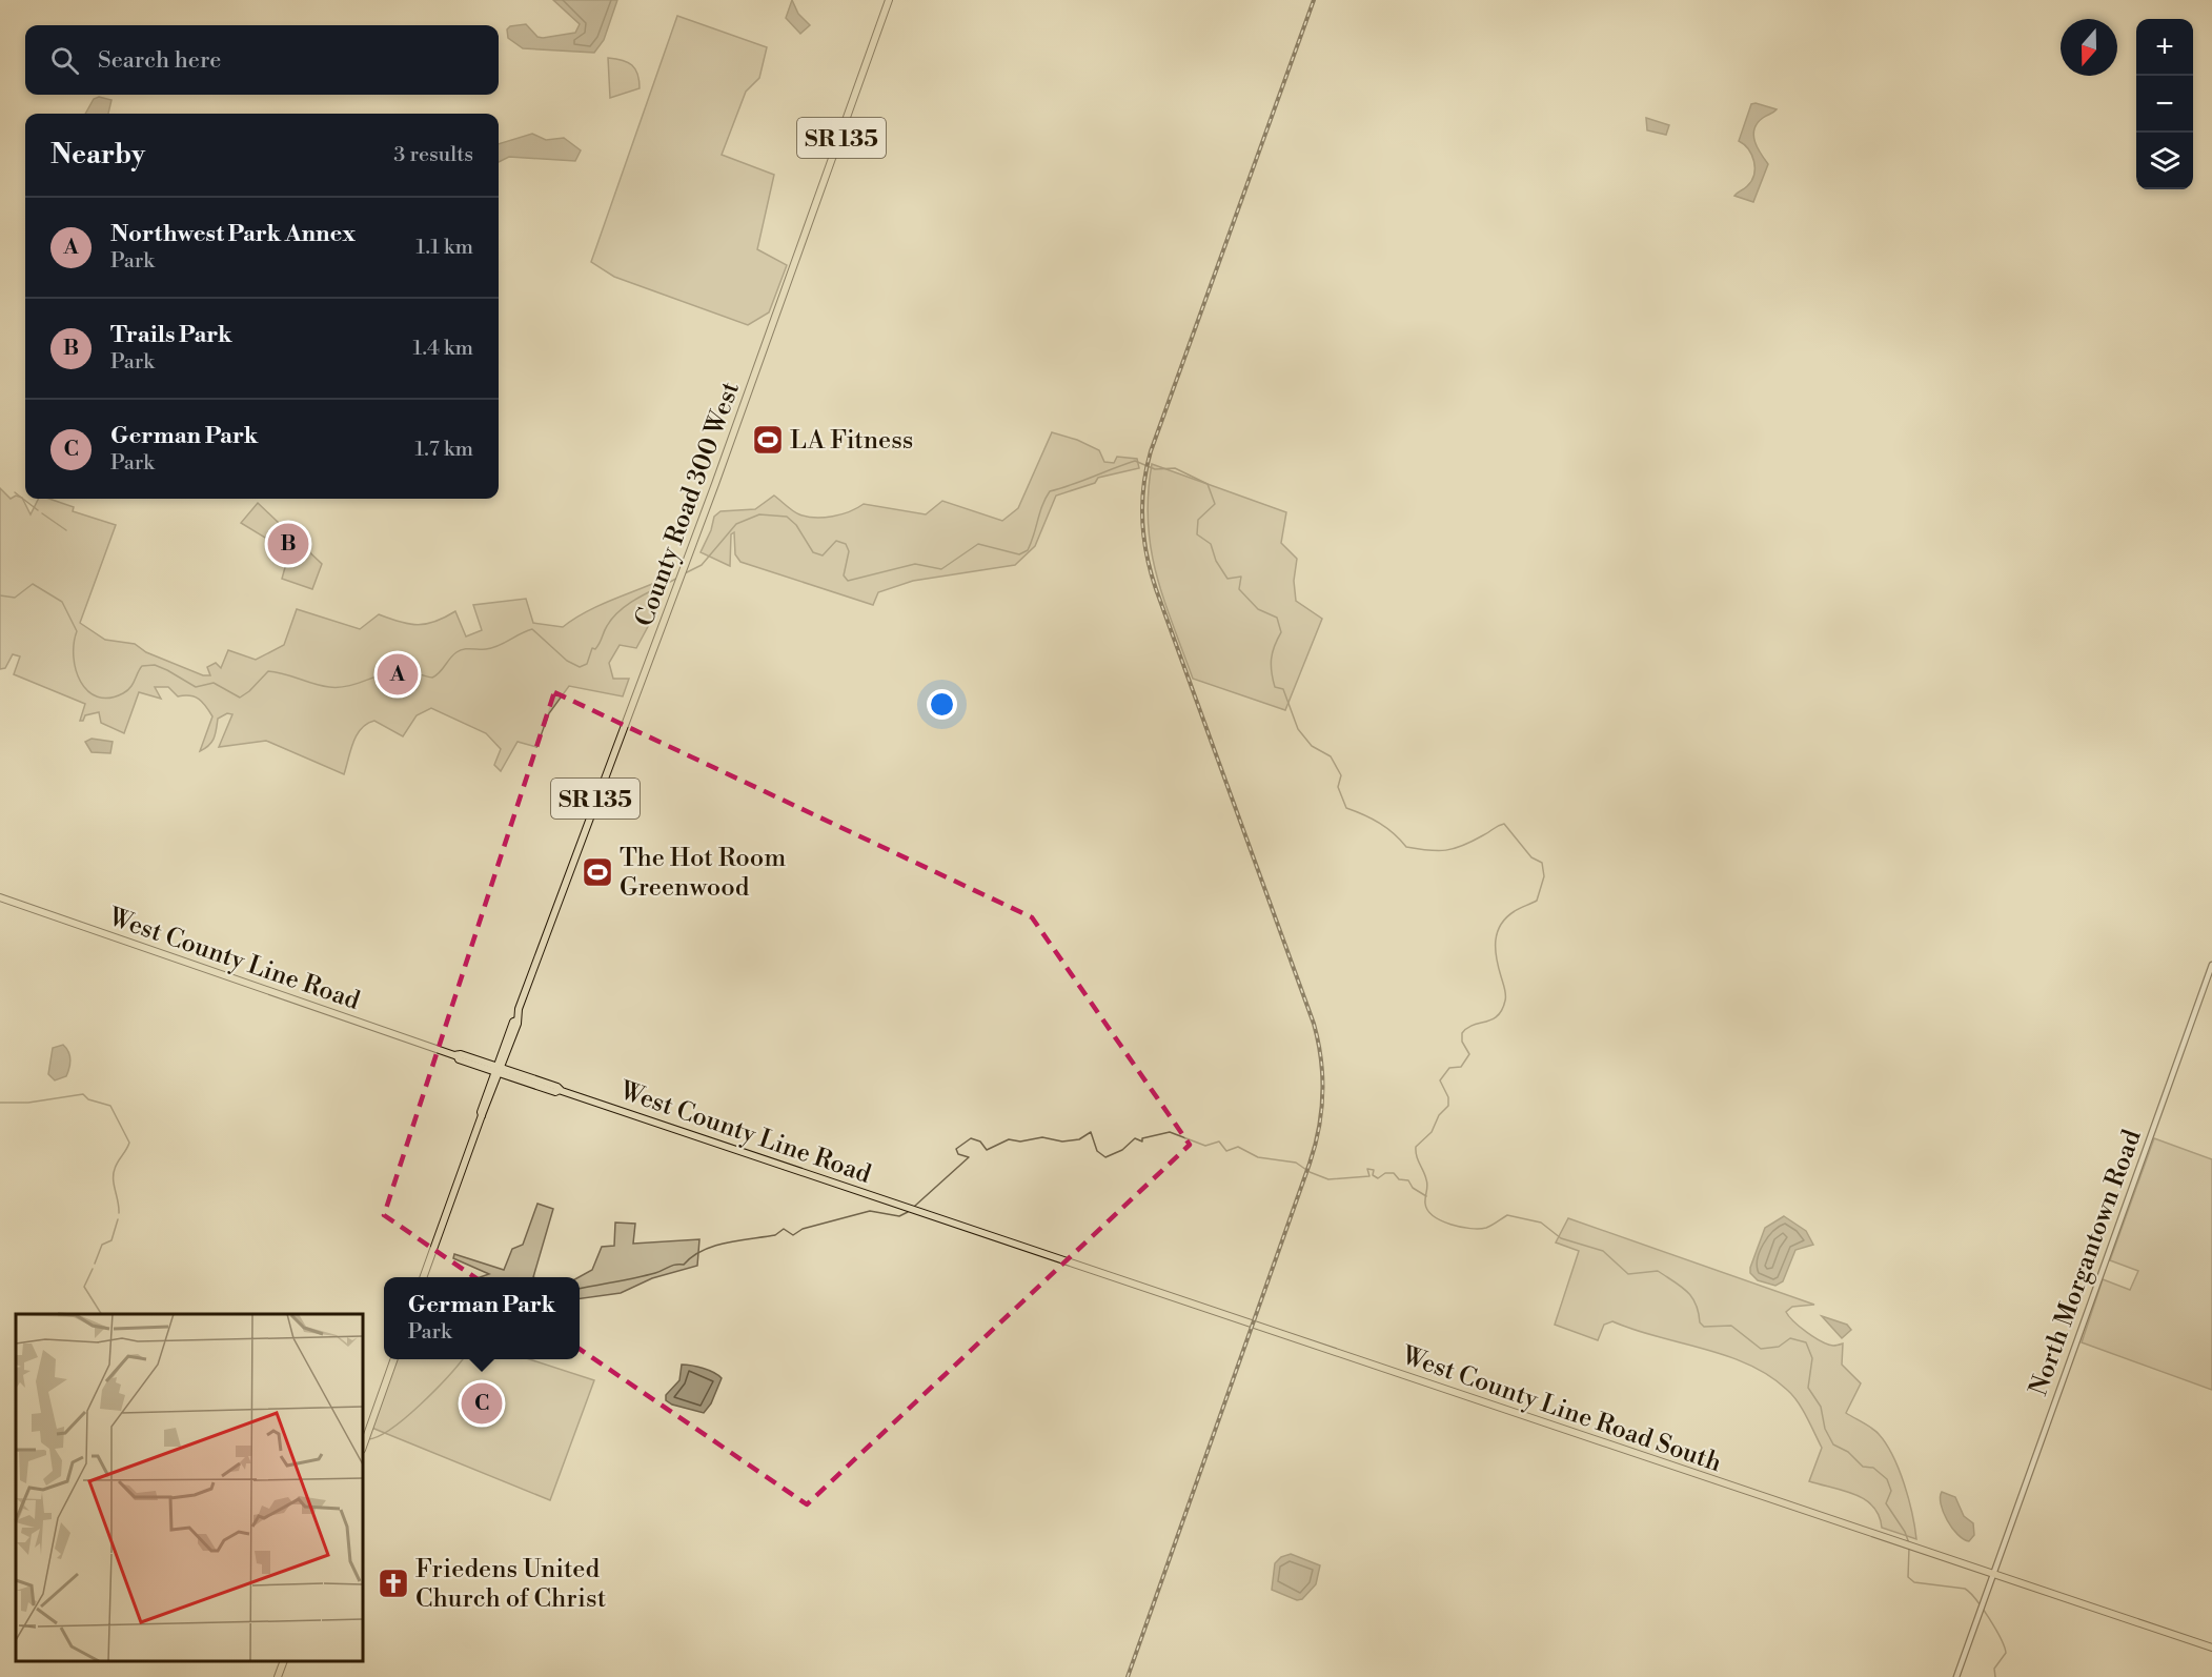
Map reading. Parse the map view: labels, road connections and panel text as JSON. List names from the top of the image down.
{
  "streets": {
    "main road": [
      "SR 135",
      "County Road 300 West",
      "West County Line Road",
      "North Morgantown Road",
      "West County Line Road South"
    ]
  },
  "crossings": [
    ["SR 135", "County Road 300 West"],
    ["SR 135", "West County Line Road"],
    ["County Road 300 West", "West County Line Road"],
    ["West County Line Road", "West County Line Road South"],
    ["North Morgantown Road", "West County Line Road South"]
  ],
  "places": {
    "sports": ["LA Fitness", "The Hot Room Greenwood"],
    "church": ["Friedens United Church of Christ"]
  },
  "north": "bottom",
  "page": {
    "map_buttons": ["+", "−"],
    "search": "Search here",
    "heading": ["Nearby", "3 results"],
    "list": [
      {
        "mark": "A",
        "name": "Northwest Park Annex",
        "note": "Park",
        "value": "1.1 km"
      },
      {
        "mark": "B",
        "name": "Trails Park",
        "note": "Park",
        "value": "1.4 km"
      },
      {
        "mark": "C",
        "name": "German Park",
        "note": "Park",
        "value": "1.7 km"
      }
    ],
    "pins": ["B", "A", "C"],
    "popup": ["German Park", "Park"]
  }
}
